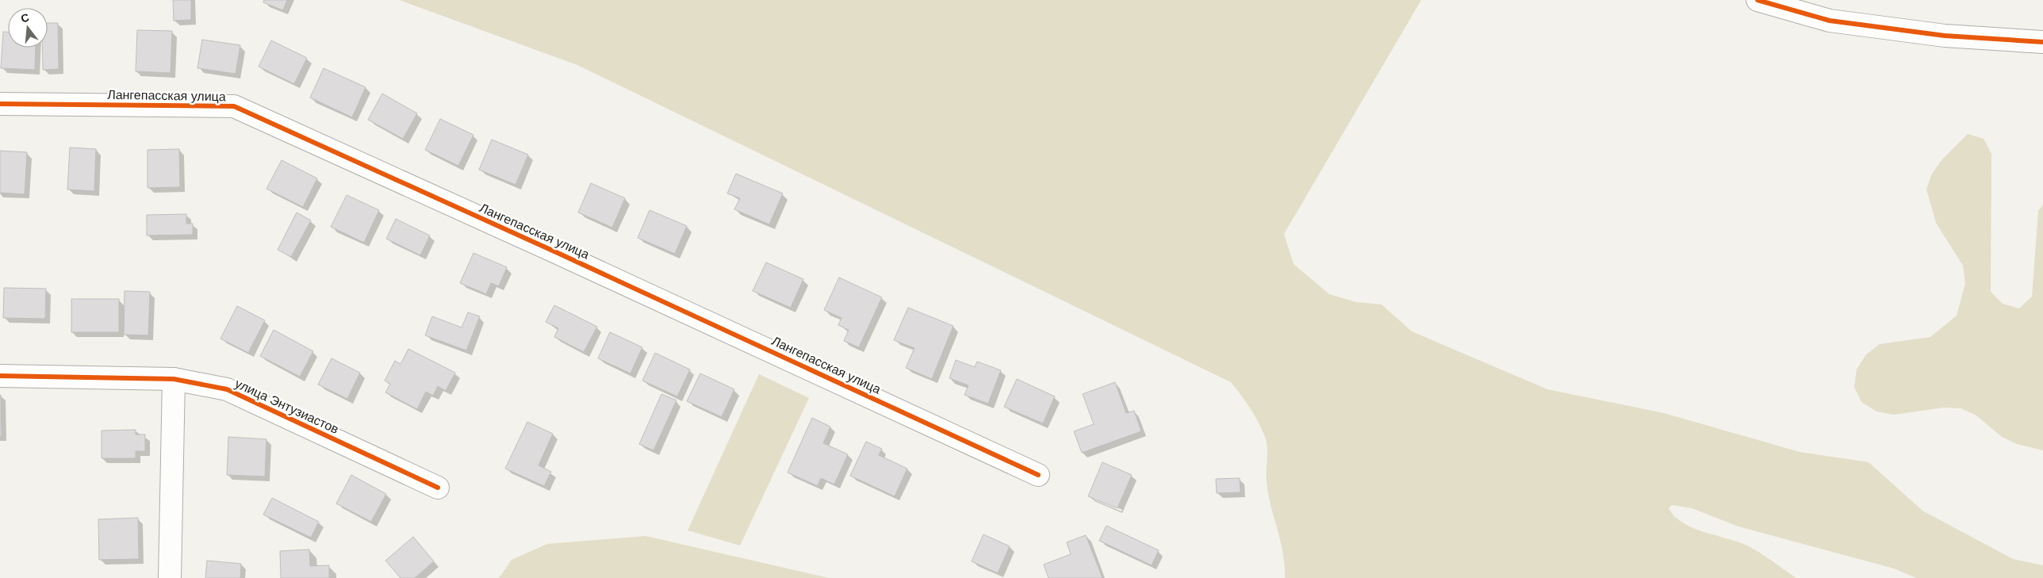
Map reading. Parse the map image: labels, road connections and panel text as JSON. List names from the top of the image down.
{
  "streets": {
    "street": ["Лангепасская улица", "улица Энтузиастов"]
  },
  "north": "top"
}
